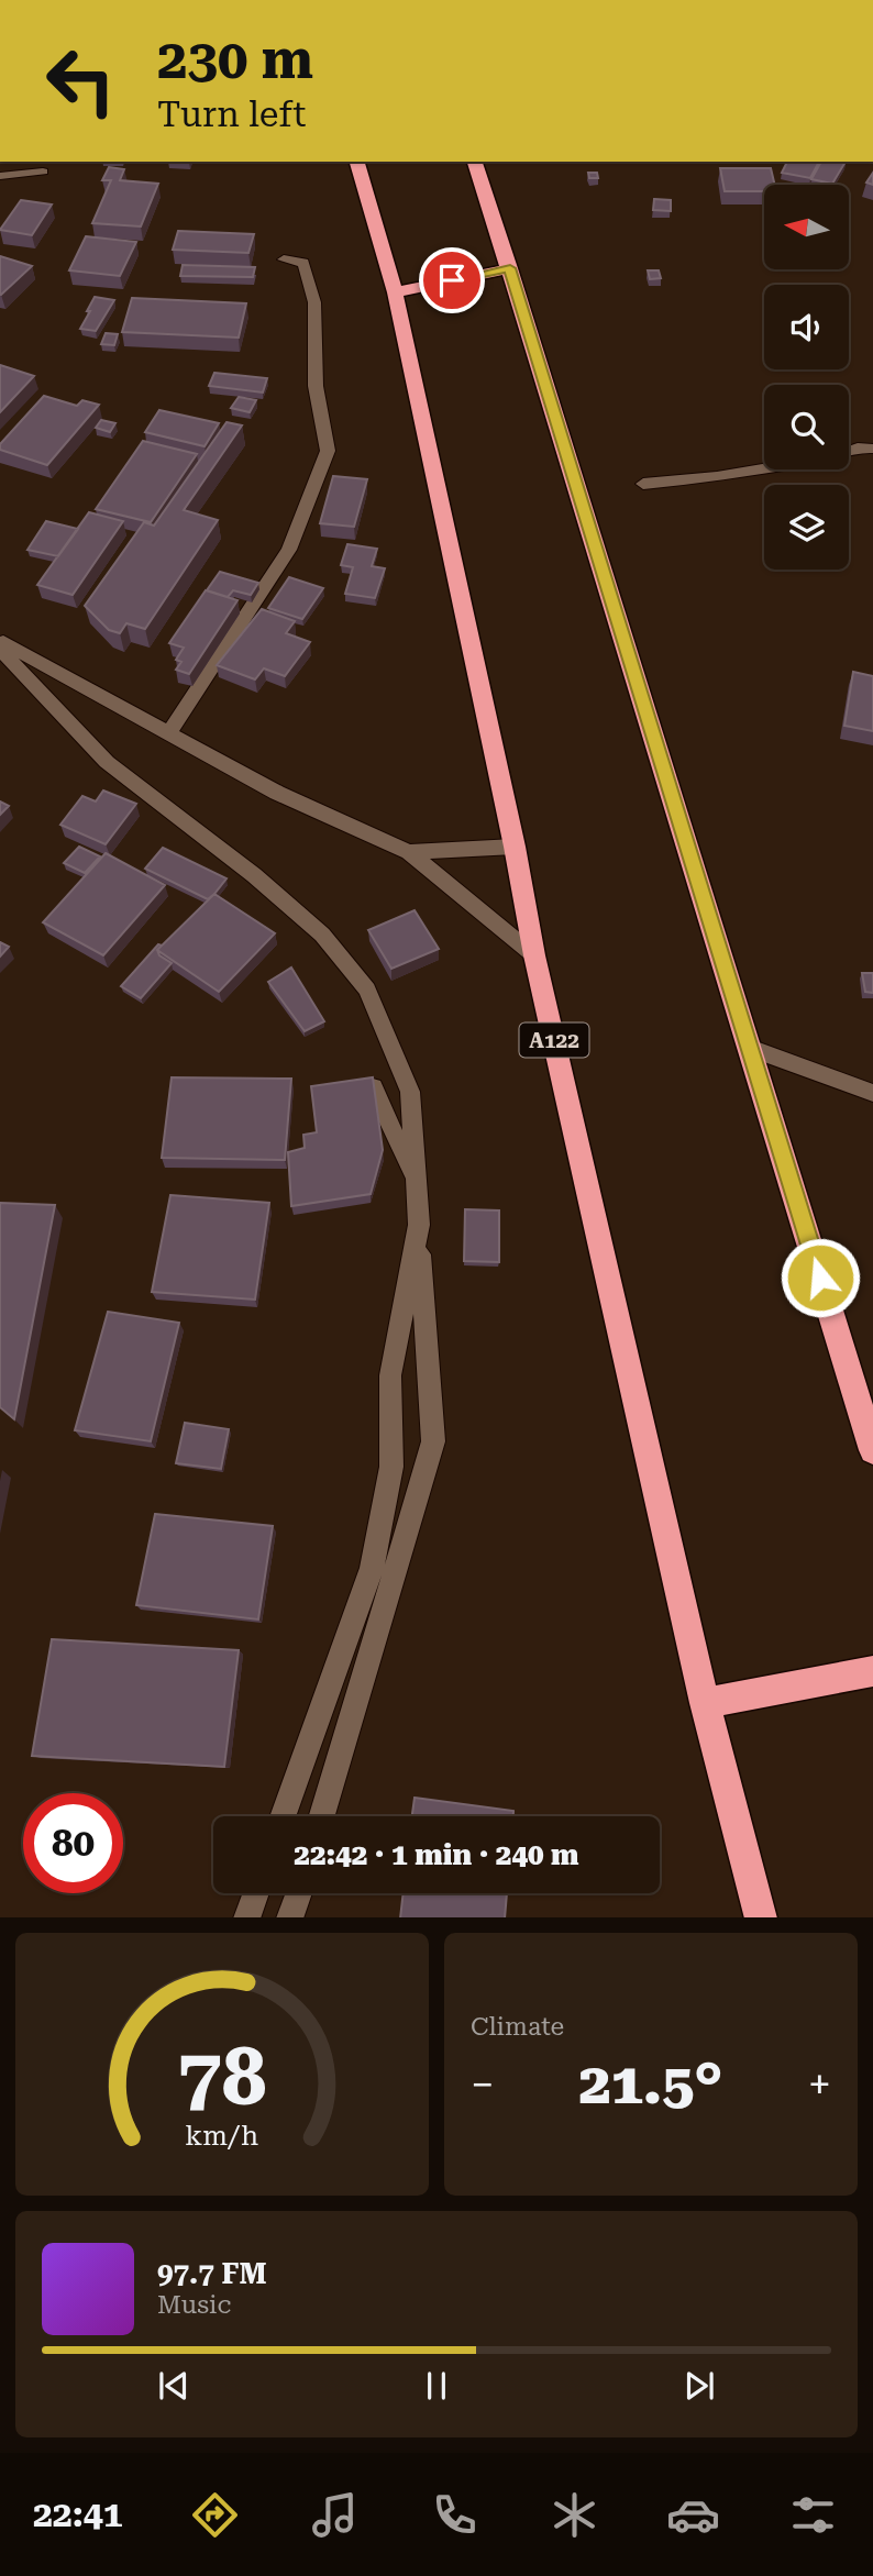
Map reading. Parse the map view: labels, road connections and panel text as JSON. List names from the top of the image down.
{
  "streets": {
    "highway": ["A122"]
  },
  "north": "left",
  "page": {
    "turn": ["230 m", "Turn left"],
    "limit": "80",
    "trip": "22:42 · 1 min · 240 m",
    "tile": "Climate",
    "heat": ["−", "21.5°", "+"],
    "song": ["97.7 FM", "Music"],
    "tabs": "22:41",
    "gauge": ["78", "km/h"]
  }
}
